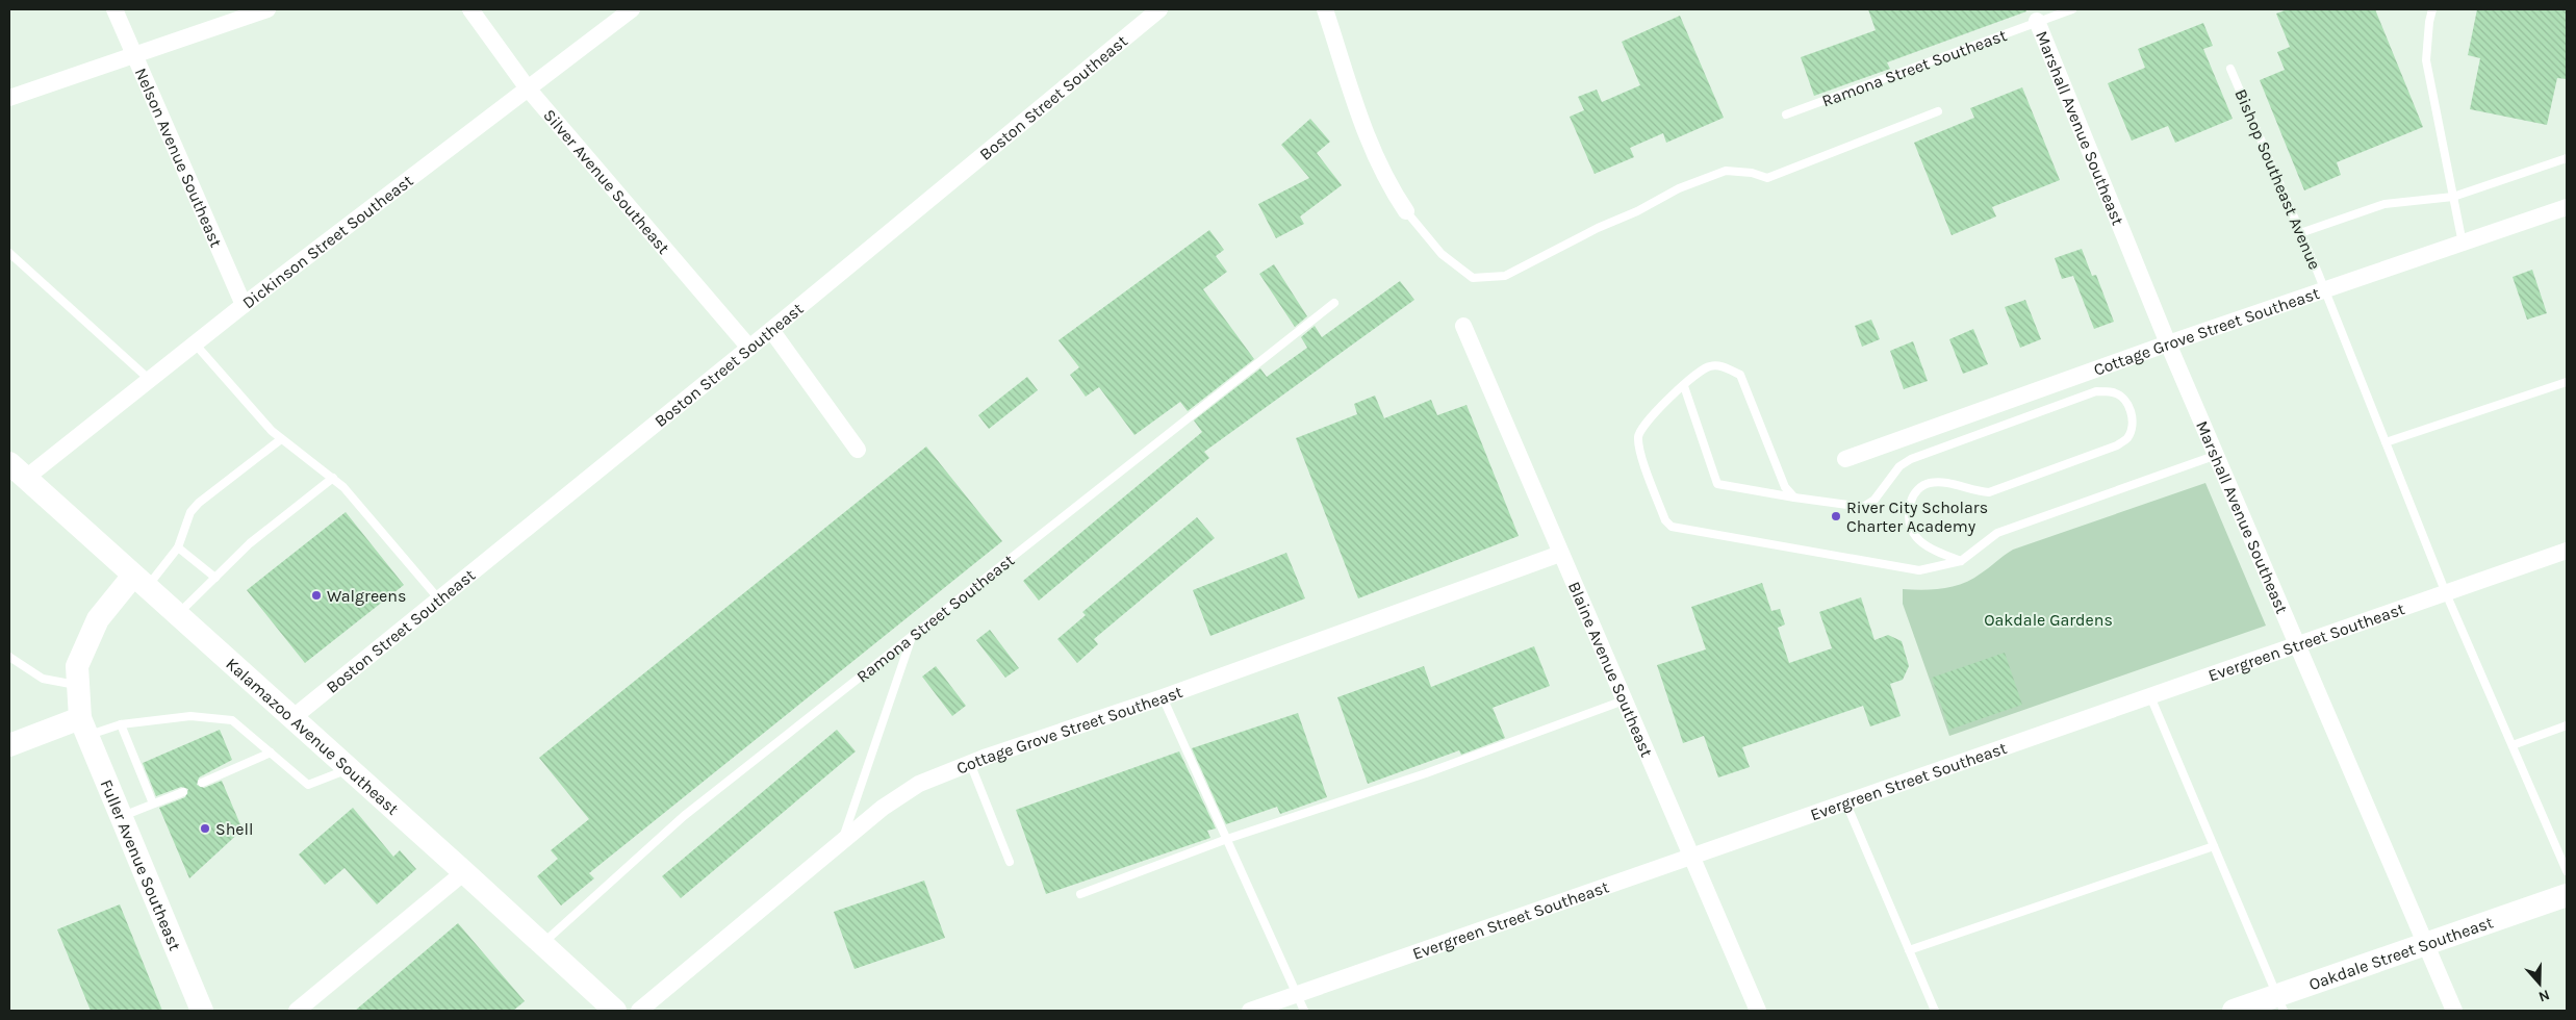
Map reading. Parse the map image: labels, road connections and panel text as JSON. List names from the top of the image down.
{
  "streets": {
    "street": [
      "Boston Street Southeast",
      "Marshall Avenue Southeast",
      "Nelson Avenue Southeast",
      "Silver Avenue Southeast",
      "Dickinson Street Southeast",
      "Cottage Grove Street Southeast",
      "Evergreen Street Southeast",
      "Blaine Avenue Southeast",
      "Kalamazoo Avenue Southeast",
      "Fuller Avenue Southeast",
      "Oakdale Street Southeast"
    ],
    "lane": ["Ramona Street Southeast", "Bishop Southeast Avenue"]
  },
  "crossings": [
    ["Ramona Street Southeast", "Marshall Avenue Southeast"],
    ["Ramona Street Southeast", "Kalamazoo Avenue Southeast"],
    ["Boston Street Southeast", "Silver Avenue Southeast"],
    ["Boston Street Southeast", "Kalamazoo Avenue Southeast"],
    ["Marshall Avenue Southeast", "Cottage Grove Street Southeast"],
    ["Marshall Avenue Southeast", "Evergreen Street Southeast"],
    ["Marshall Avenue Southeast", "Oakdale Street Southeast"],
    ["Nelson Avenue Southeast", "Dickinson Street Southeast"],
    ["Bishop Southeast Avenue", "Cottage Grove Street Southeast"],
    ["Bishop Southeast Avenue", "Evergreen Street Southeast"],
    ["Silver Avenue Southeast", "Dickinson Street Southeast"],
    ["Dickinson Street Southeast", "Kalamazoo Avenue Southeast"],
    ["Cottage Grove Street Southeast", "Blaine Avenue Southeast"],
    ["Evergreen Street Southeast", "Blaine Avenue Southeast"]
  ],
  "parks": ["Oakdale Gardens"],
  "places": ["River City Scholars Charter Academy", "Walgreens", "Shell"],
  "north": "bottom"
}
